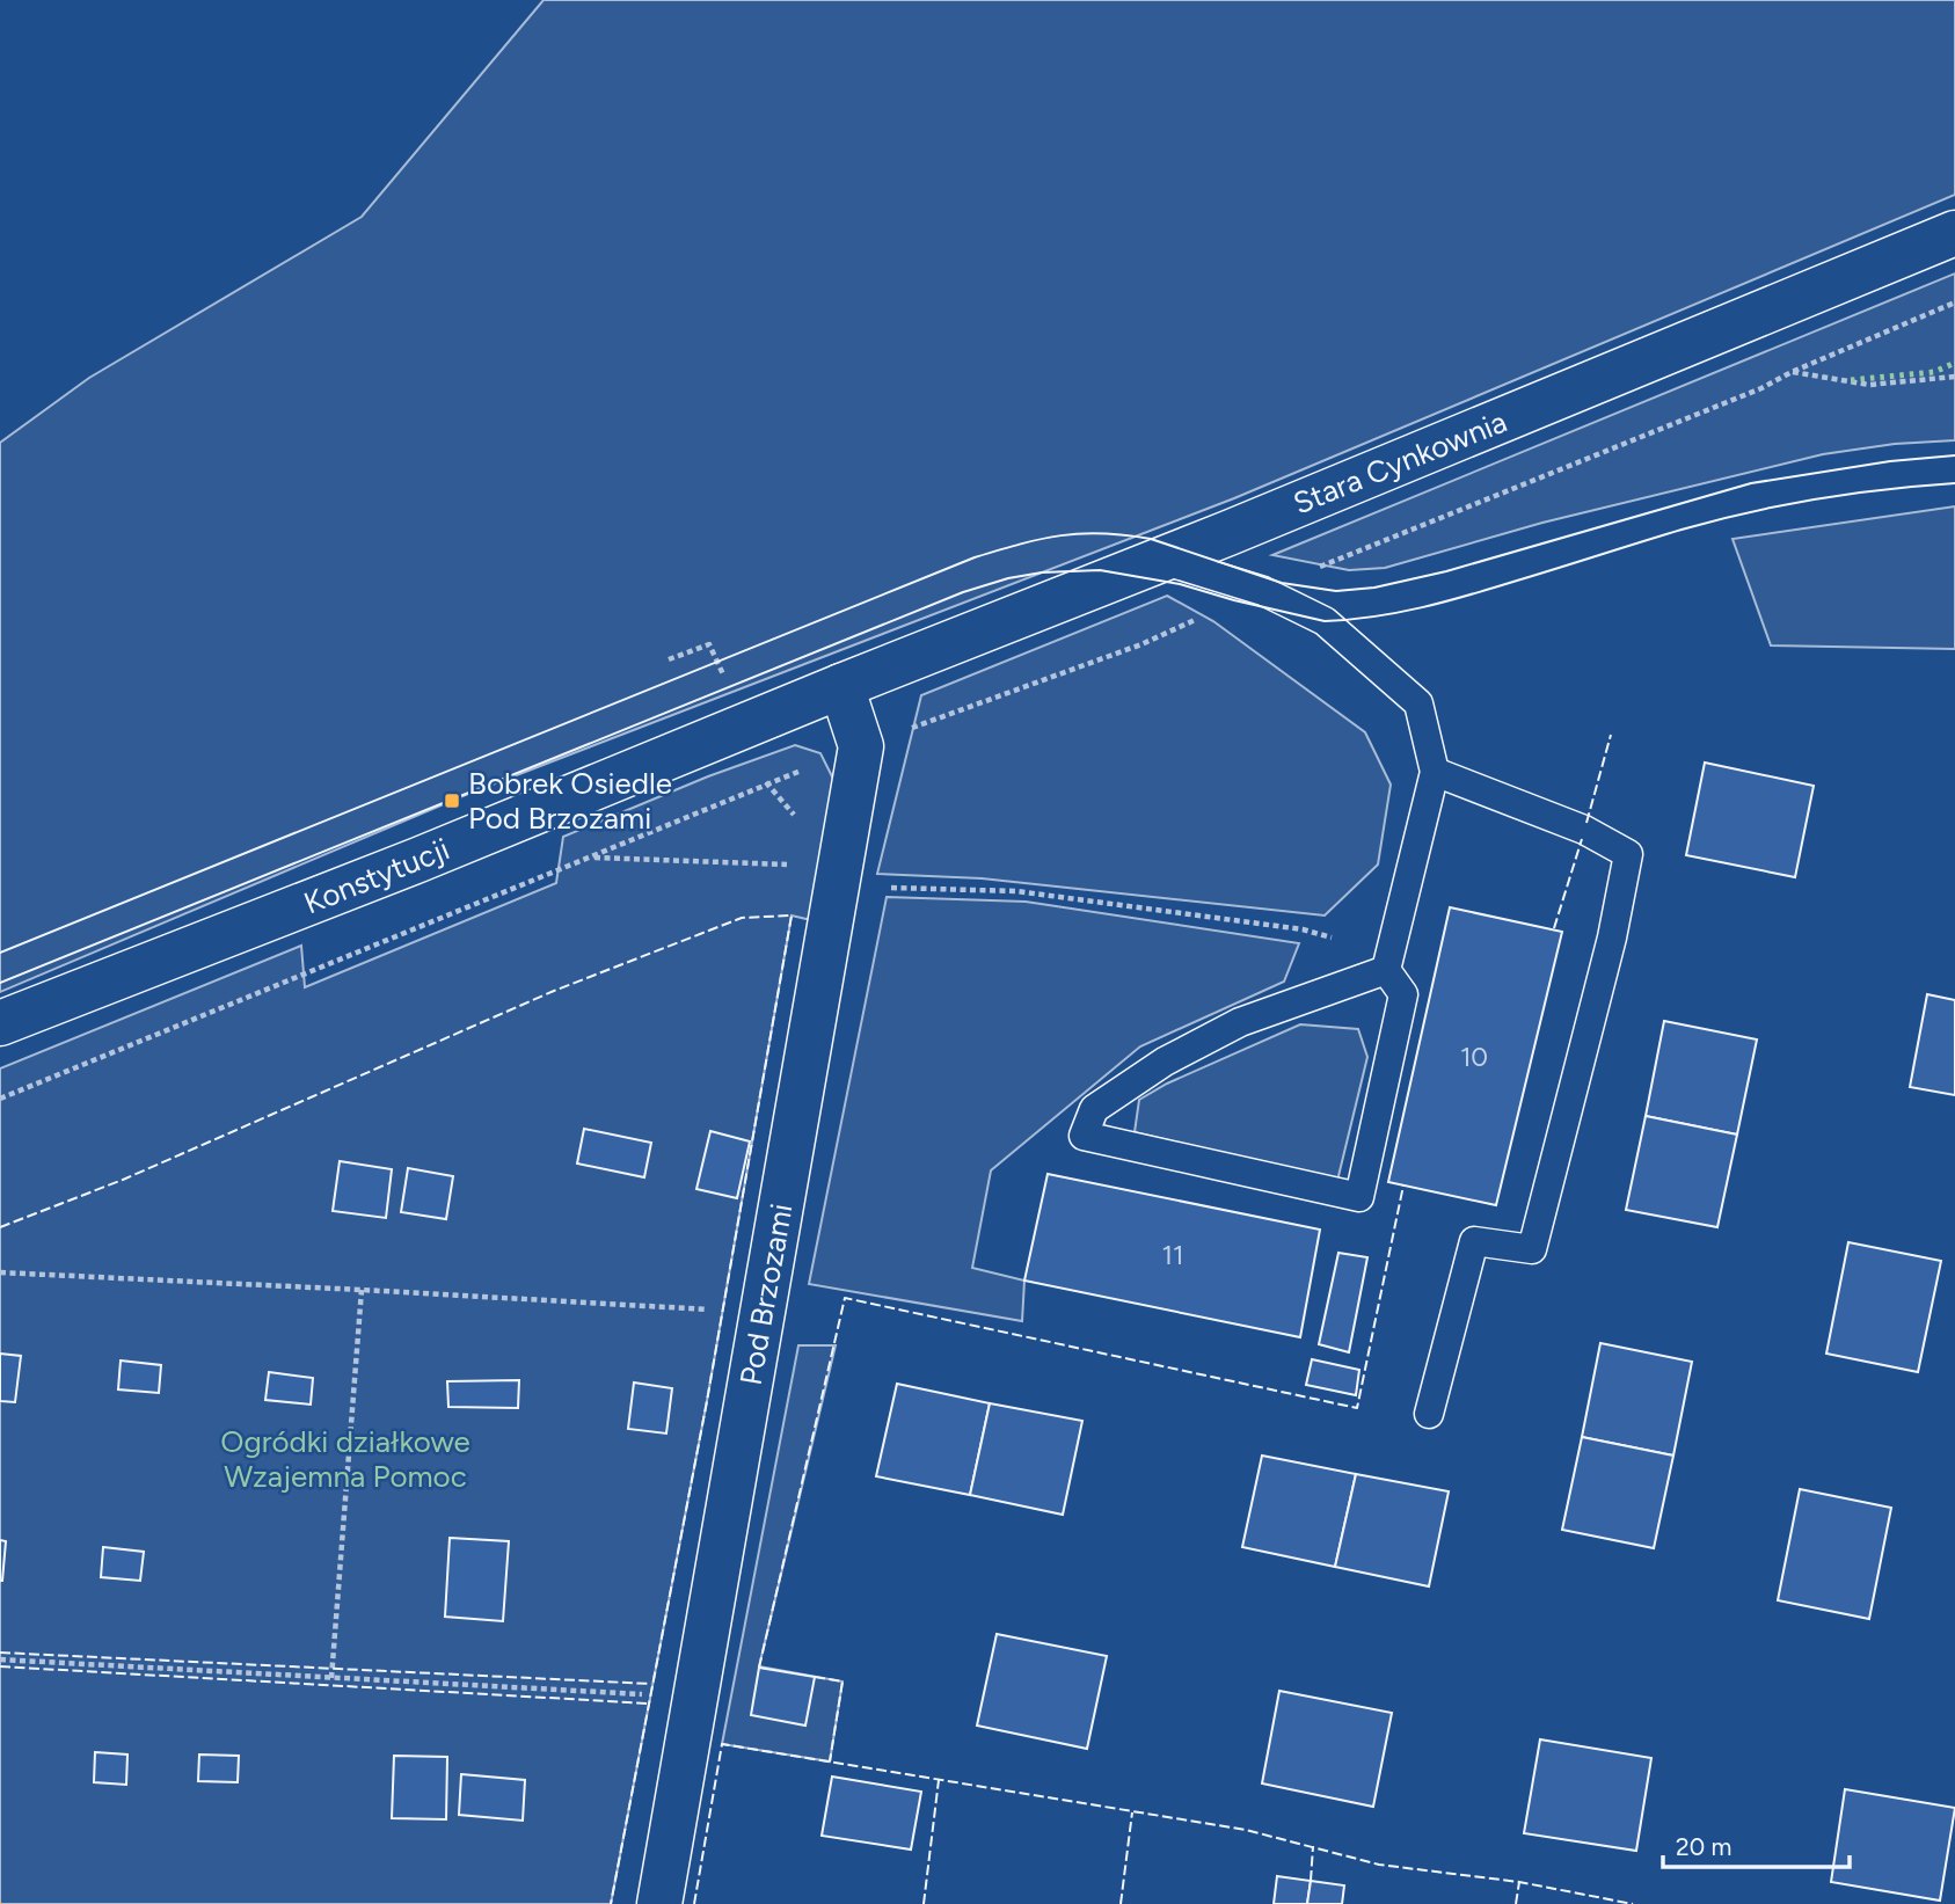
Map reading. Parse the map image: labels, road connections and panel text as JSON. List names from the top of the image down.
{
  "streets": {
    "street": ["Stara Cynkownia", "Konstytucji", "Pod Brzozami"]
  },
  "crossings": [
    ["Stara Cynkownia", "Konstytucji"],
    ["Stara Cynkownia", "Pod Brzozami"],
    ["Konstytucji", "Pod Brzozami"]
  ],
  "parks": ["Ogródki działkowe Wzajemna Pomoc"],
  "places": {
    "transit": ["Bobrek Osiedle Pod Brzozami"]
  },
  "house_numbers": ["10", "11"],
  "scale_bar": "20 m"
}
